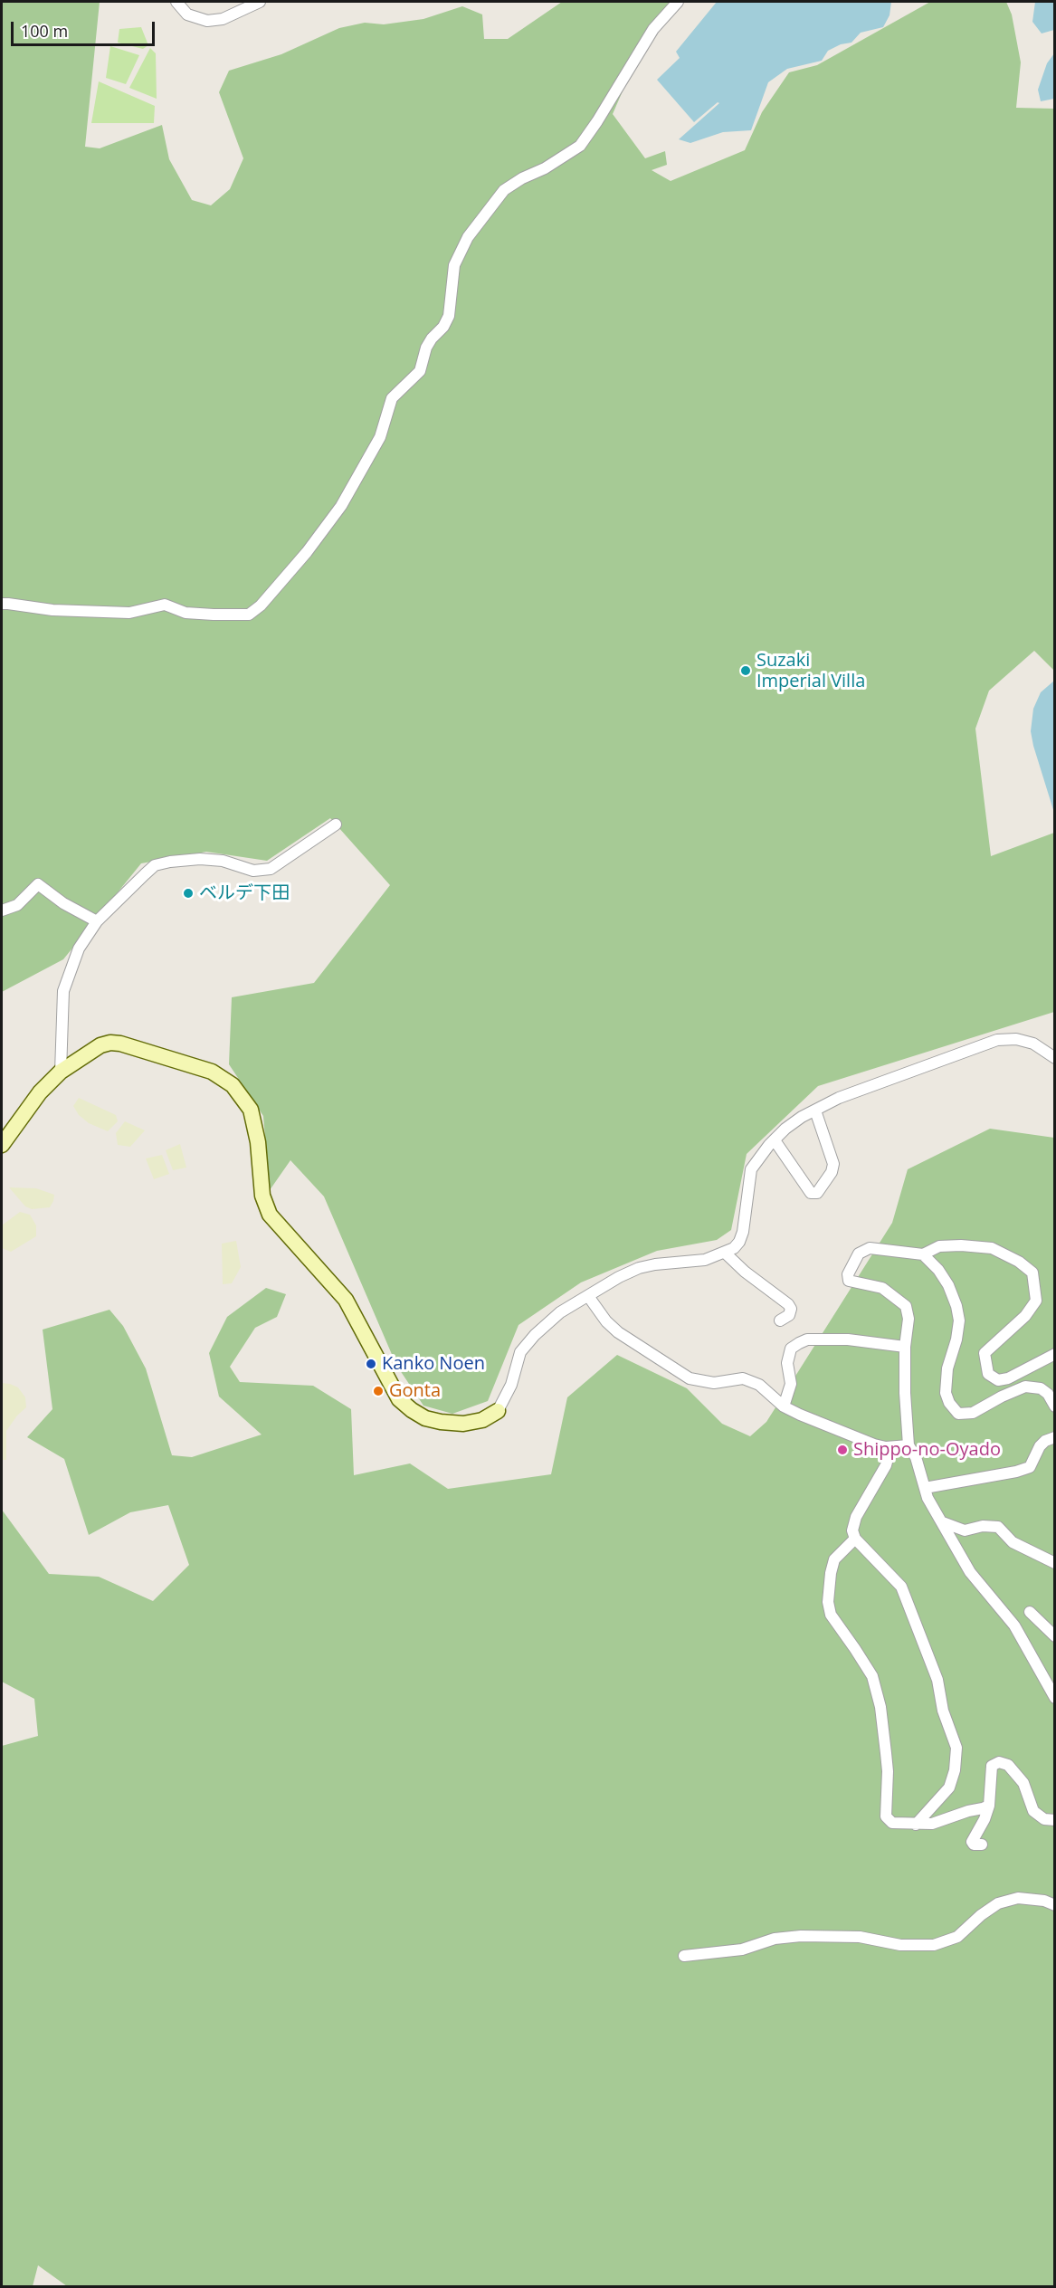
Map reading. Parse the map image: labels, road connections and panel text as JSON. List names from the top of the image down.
{
  "places": [
    "Suzaki Imperial Villa",
    "ベルデ下田",
    "Kanko Noen",
    "Gonta",
    "Shippo-no-Oyado"
  ],
  "scale_bar": "100 m"
}
